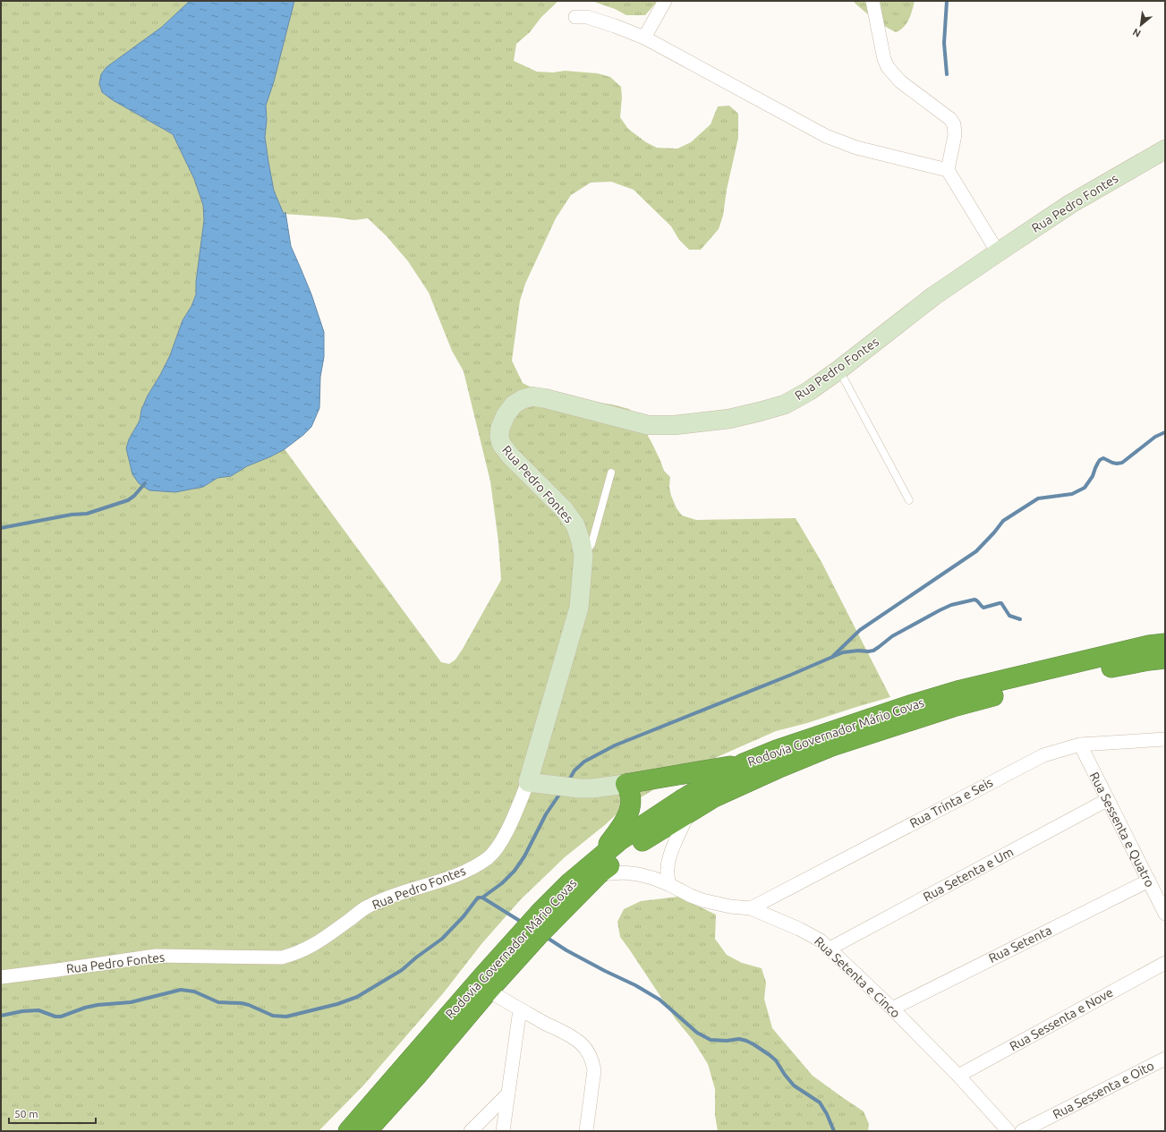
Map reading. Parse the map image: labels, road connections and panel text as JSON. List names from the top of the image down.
{
  "streets": {
    "highway": ["Rodovia Governador Mário Covas"],
    "street": [
      "Rua Pedro Fontes",
      "Rua Trinta e Seis",
      "Rua Sessenta e Quatro",
      "Rua Setenta e Um",
      "Rua Setenta",
      "Rua Setenta e Cinco",
      "Rua Sessenta e Nove",
      "Rua Sessenta e Oito"
    ]
  },
  "crossings": [
    ["Rodovia Governador Mário Covas", "Rua Setenta e Cinco"],
    ["Rua Trinta e Seis", "Rua Sessenta e Quatro"],
    ["Rua Trinta e Seis", "Rua Setenta e Cinco"],
    ["Rua Sessenta e Quatro", "Rua Setenta e Um"],
    ["Rua Sessenta e Quatro", "Rua Setenta"],
    ["Rua Setenta e Um", "Rua Setenta e Cinco"],
    ["Rua Setenta", "Rua Setenta e Cinco"],
    ["Rua Setenta e Cinco", "Rua Sessenta e Nove"]
  ],
  "scale_bar": "50 m",
  "north": "bottom left"
}
